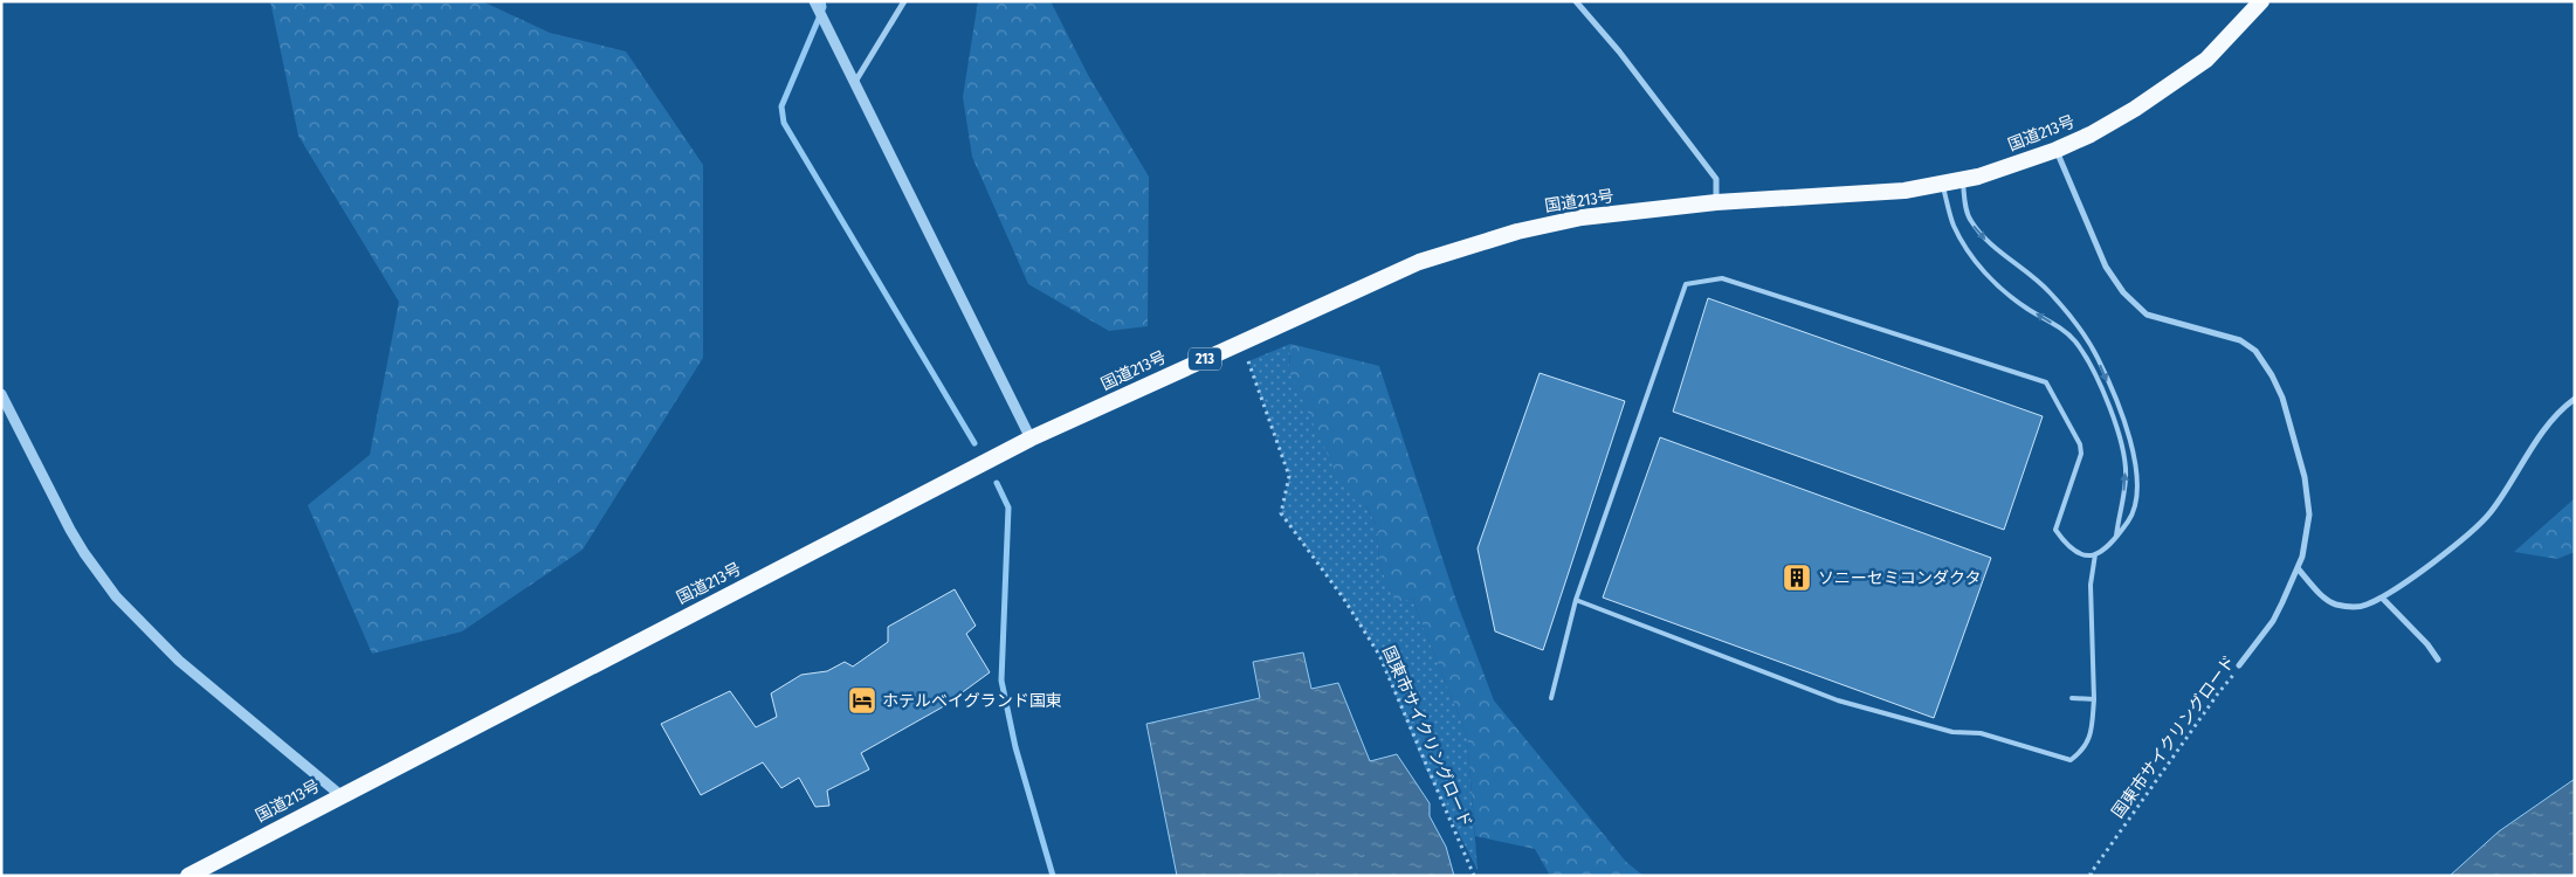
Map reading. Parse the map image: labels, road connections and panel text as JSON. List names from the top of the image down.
{
  "streets": {
    "highway": ["国道213号", "213"],
    "path": ["国東市サイクリングロード"]
  },
  "places": {
    "building": ["ソニーセミコンダクタ"],
    "hotel": ["ホテルベイグランド国東"]
  }
}
